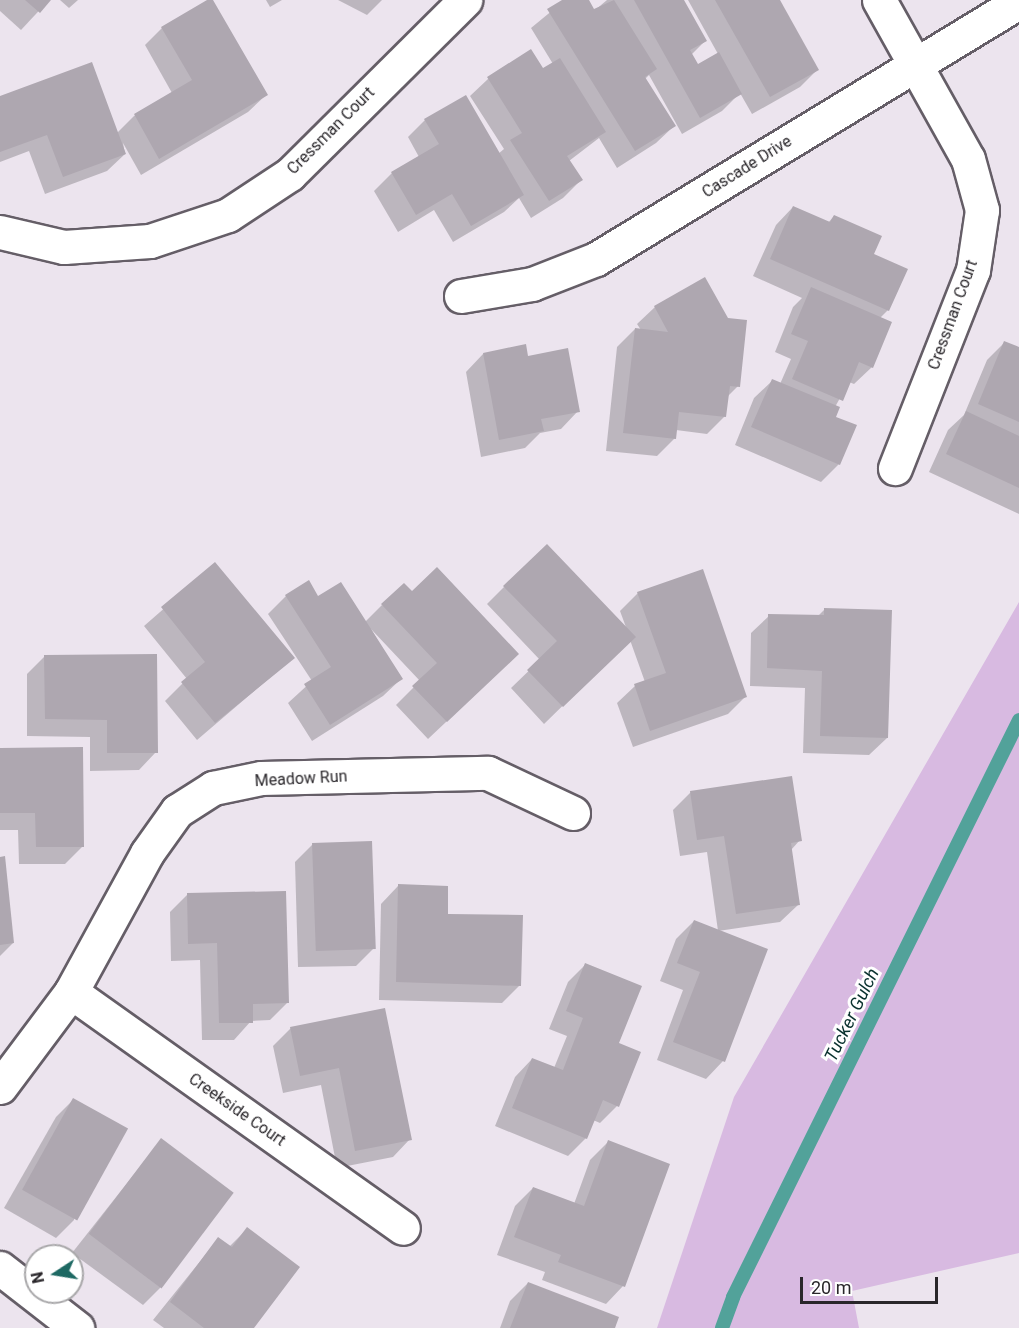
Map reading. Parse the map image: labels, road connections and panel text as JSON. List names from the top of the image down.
{
  "streets": {
    "street": [
      "Cressman Court",
      "Cascade Drive",
      "Meadow Run",
      "Creekside Court"
    ]
  },
  "crossings": [
    ["Cressman Court", "Cascade Drive"],
    ["Meadow Run", "Creekside Court"]
  ],
  "water": ["Tucker Gulch"],
  "scale_bar": "20 m",
  "north": "left"
}
